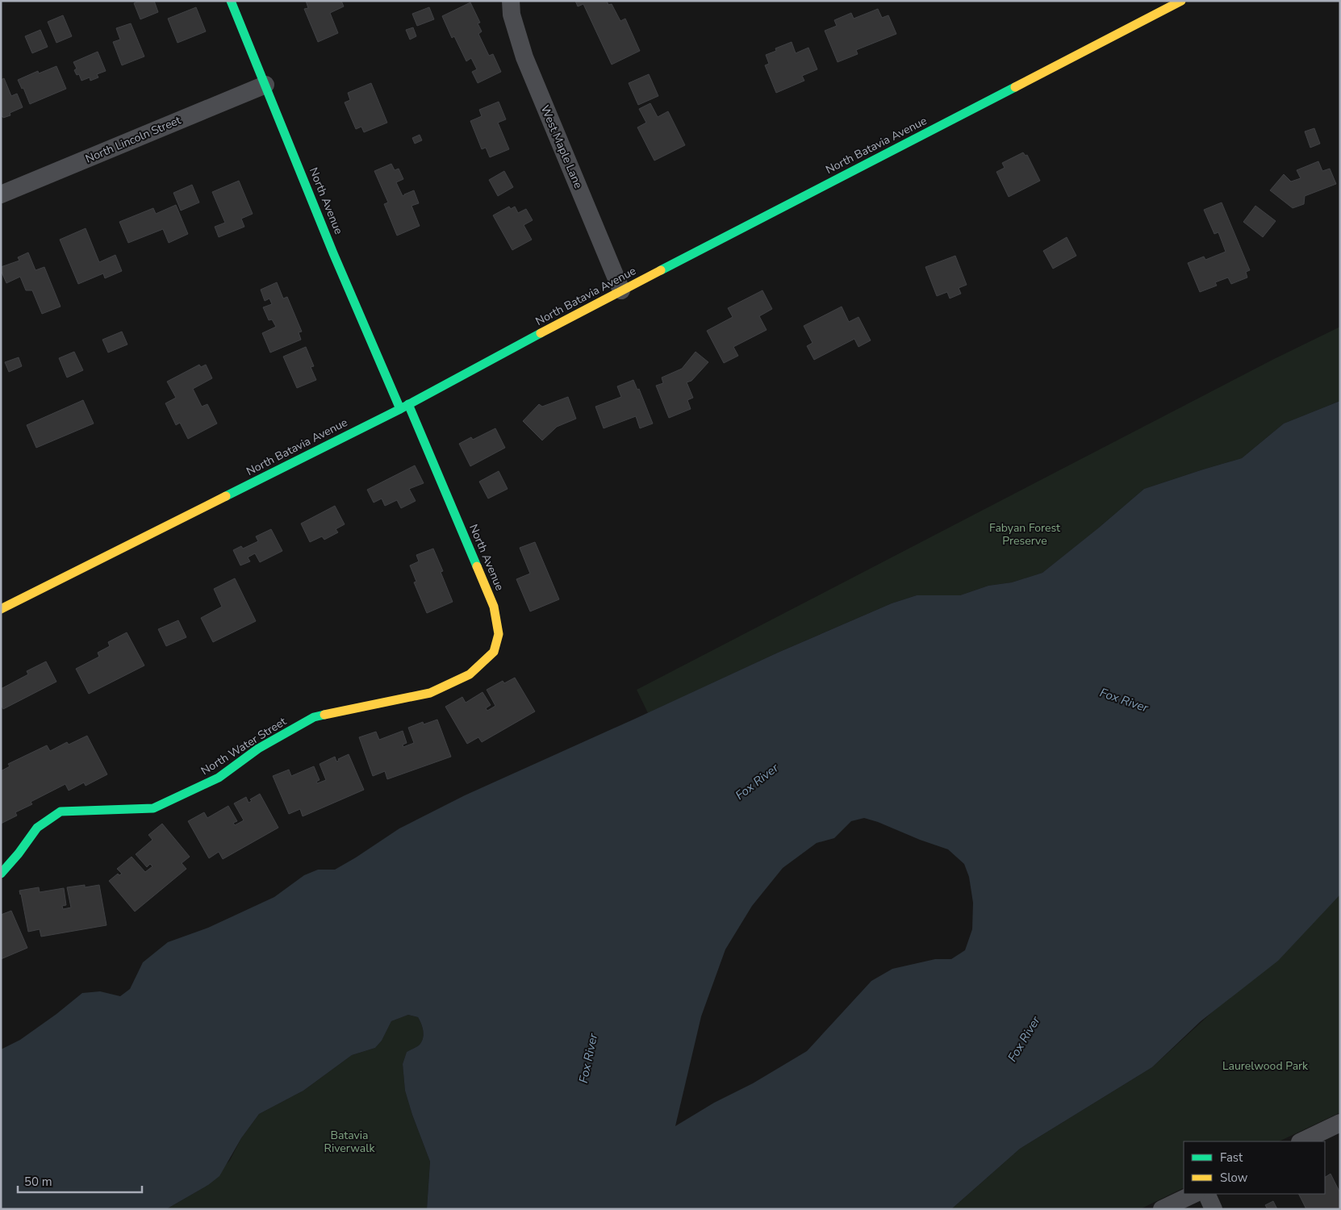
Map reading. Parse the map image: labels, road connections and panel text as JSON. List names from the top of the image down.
{
  "streets": {
    "main road": ["North Batavia Avenue", "North Avenue", "North Water Street"],
    "street": ["North Lincoln Street", "West Maple Lane"]
  },
  "crossings": [
    ["North Lincoln Street", "North Avenue"],
    ["North Batavia Avenue", "West Maple Lane"],
    ["North Batavia Avenue", "North Avenue"],
    ["North Avenue", "North Water Street"]
  ],
  "water": ["Fox River"],
  "parks": ["Fabyan Forest Preserve", "Laurelwood Park", "Batavia Riverwalk"],
  "legend": ["Fast", "Slow"],
  "scale_bar": "50 m"
}
